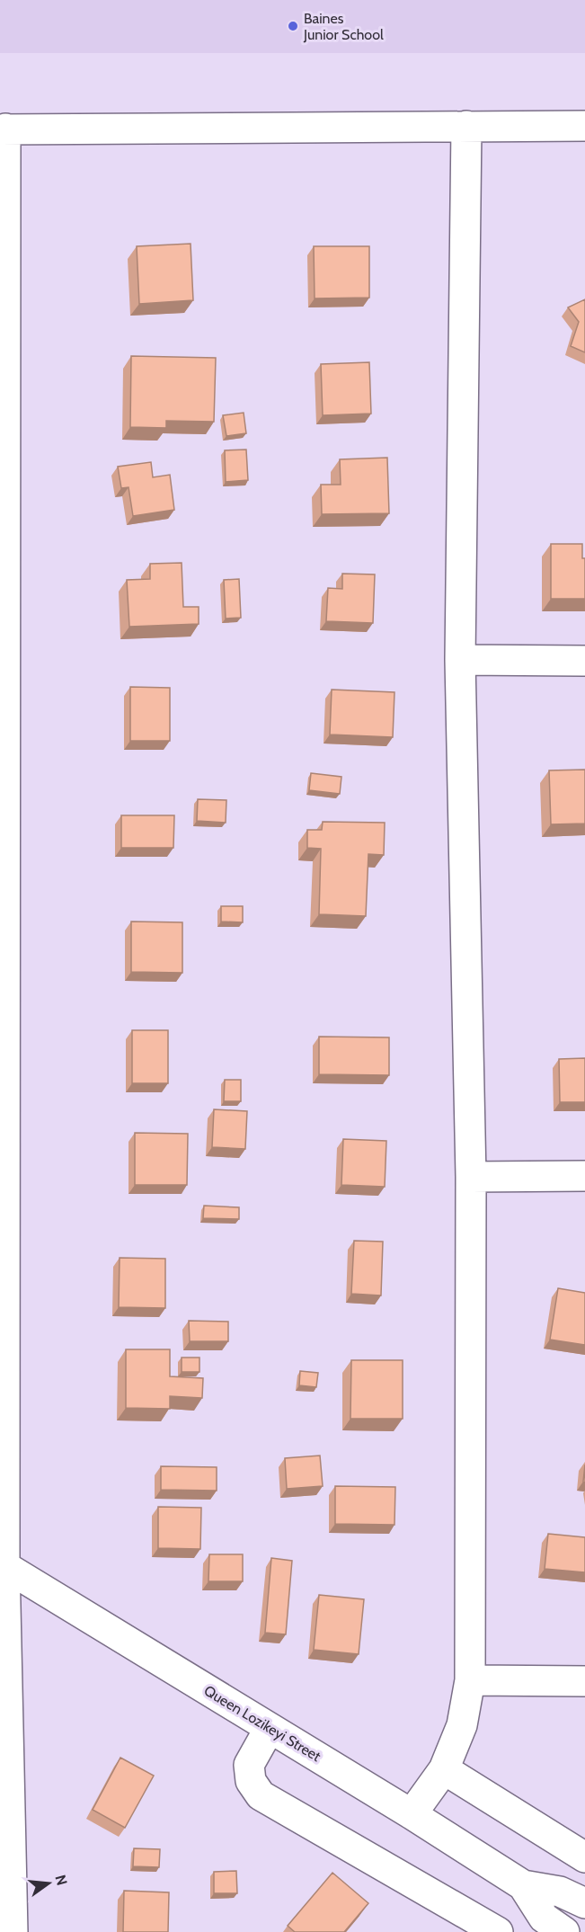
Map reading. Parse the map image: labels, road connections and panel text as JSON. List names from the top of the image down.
{
  "streets": {
    "street": ["Queen Lozikeyi Street"]
  },
  "places": ["Baines Junior School"],
  "north": "right"
}
